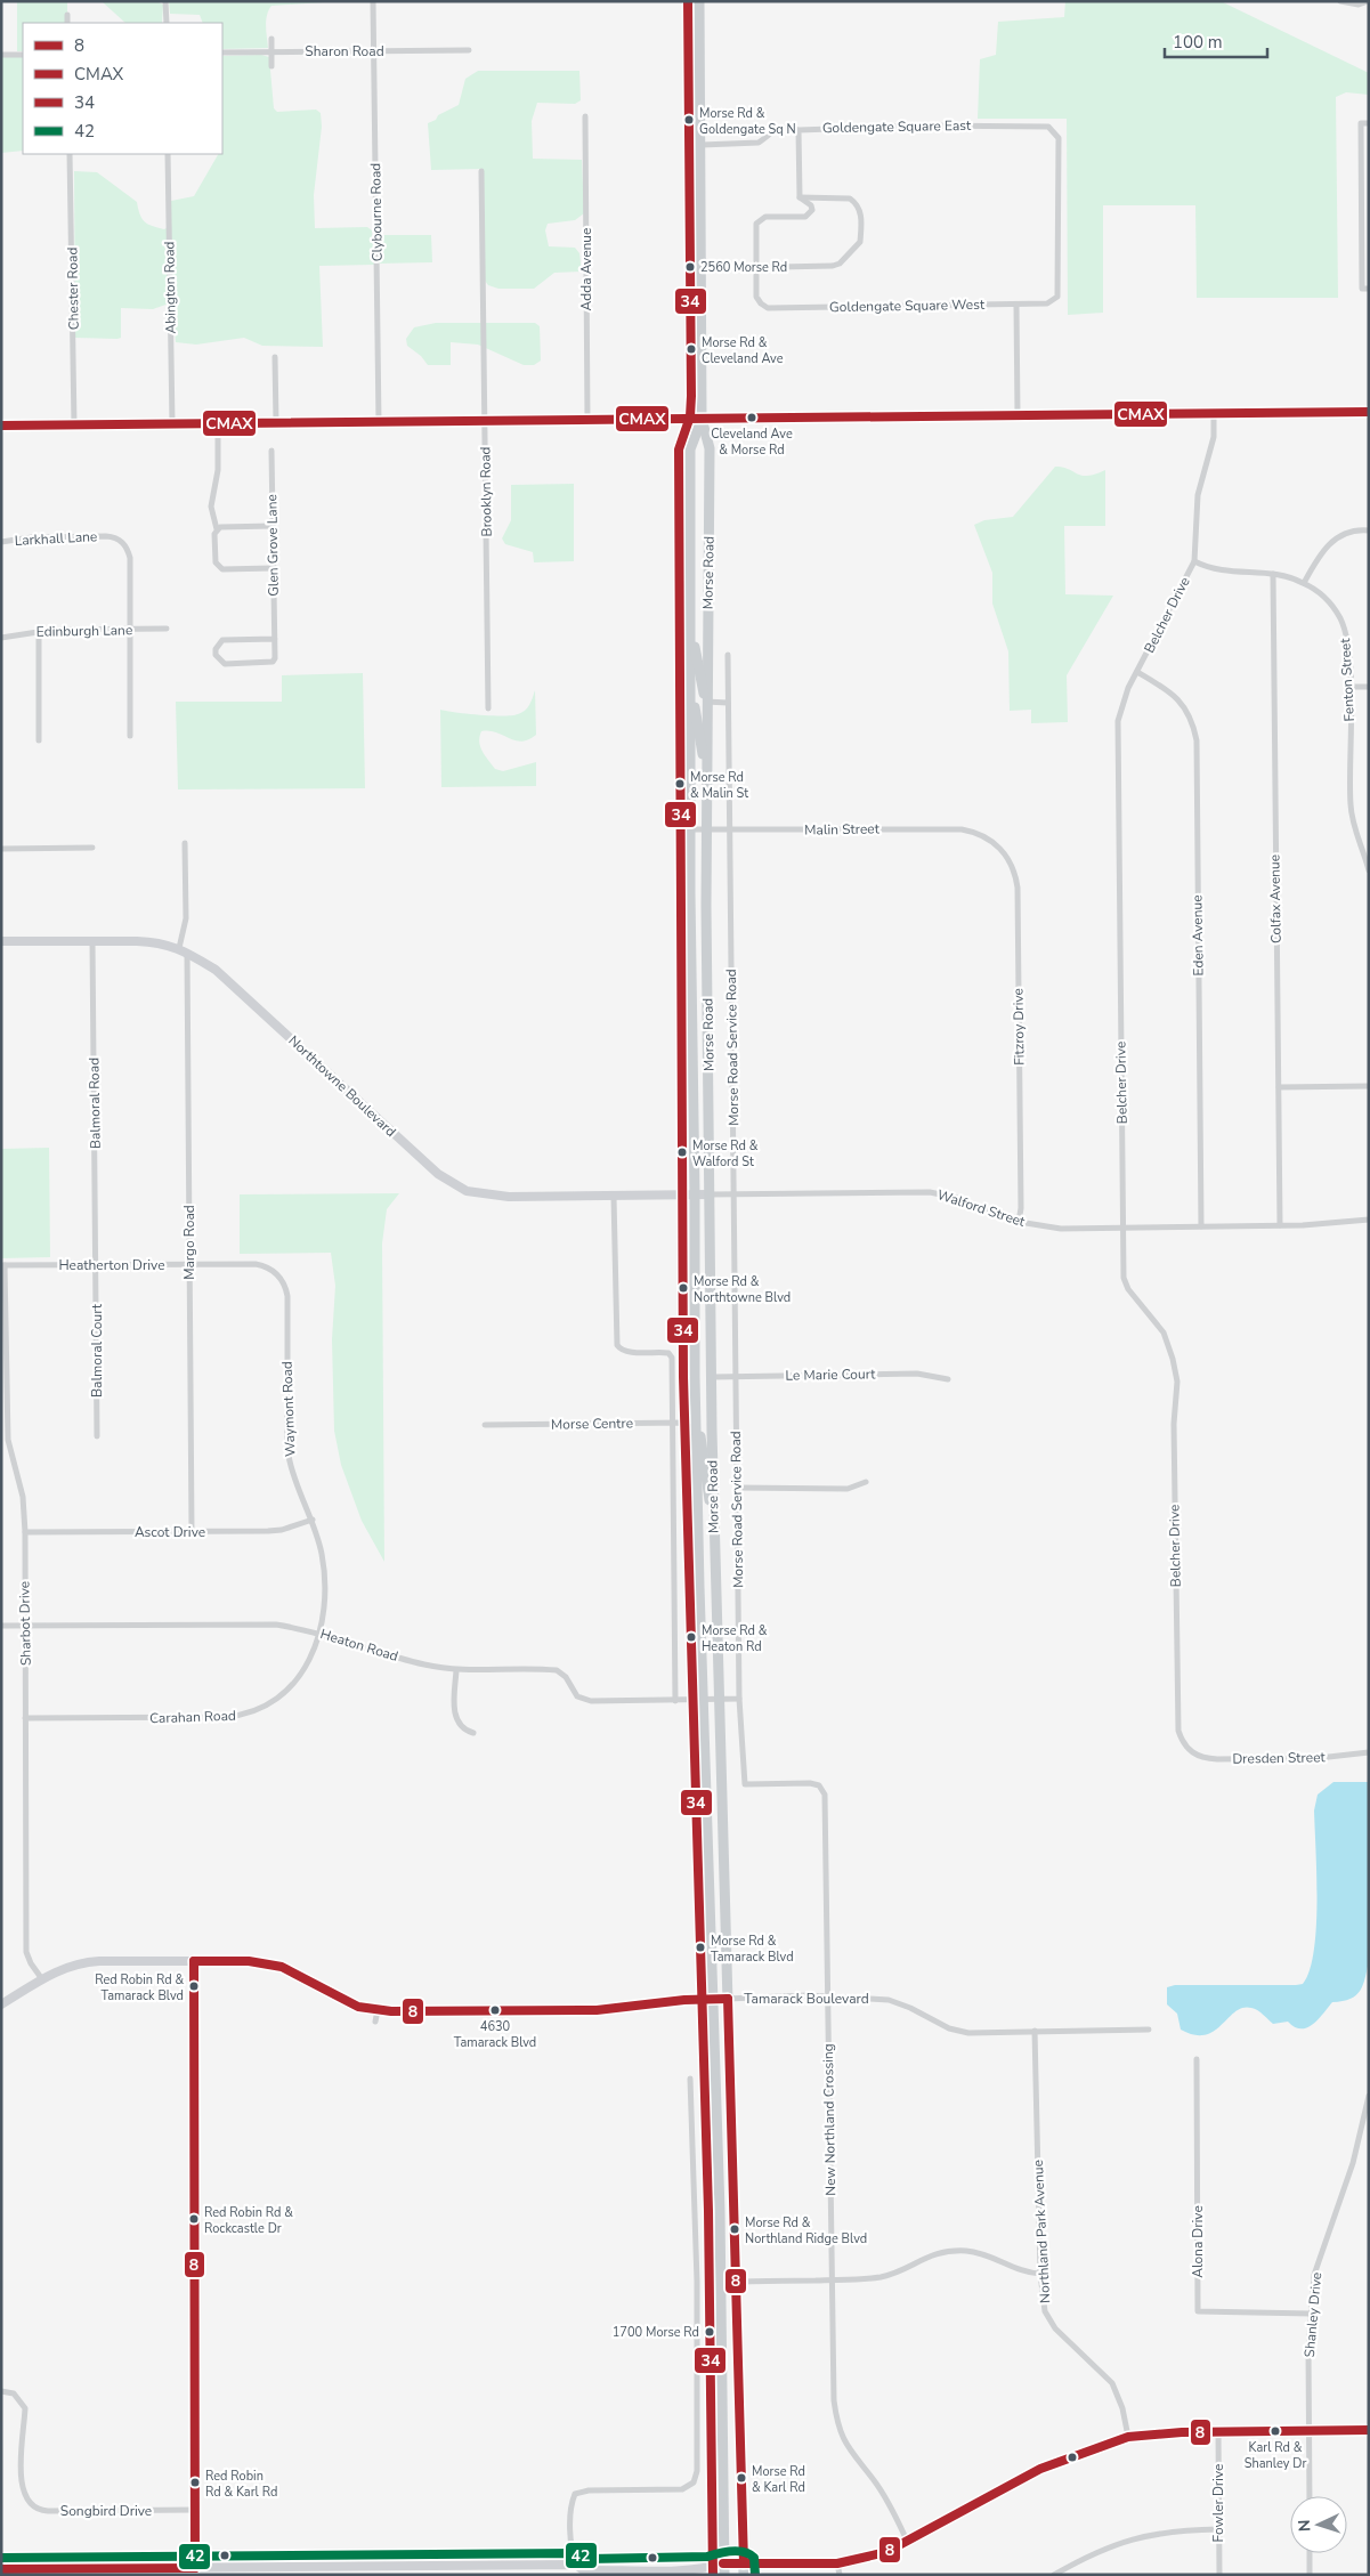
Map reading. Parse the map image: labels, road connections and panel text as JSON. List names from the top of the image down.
{
  "streets": {
    "main road": [
      "Morse Road",
      "Northtowne Boulevard",
      "Walford Street",
      "Tamarack Boulevard"
    ],
    "street": [
      "Sharon Road",
      "Goldengate Square East",
      "Clybourne Road",
      "Adda Avenue",
      "Abington Road",
      "Chester Road",
      "Goldengate Square West",
      "Brooklyn Road",
      "Larkhall Lane",
      "Glen Grove Lane",
      "Belcher Drive",
      "Edinburgh Lane",
      "Fenton Street",
      "Malin Street",
      "Colfax Avenue",
      "Eden Avenue",
      "Fitzroy Drive",
      "Morse Road Service Road",
      "Balmoral Road",
      "Margo Road",
      "Heatherton Drive",
      "Balmoral Court",
      "Le Marie Court",
      "Waymont Road",
      "Morse Centre",
      "Ascot Drive",
      "Sharbot Drive",
      "Heaton Road",
      "Carahan Road",
      "Dresden Street",
      "New Northland Crossing",
      "Northland Park Avenue",
      "Alona Drive",
      "Shanley Drive",
      "Fowler Drive",
      "Songbird Drive"
    ]
  },
  "crossings": [
    ["Sharon Road", "Clybourne Road"],
    ["Goldengate Square East", "Goldengate Square West"],
    ["Goldengate Square East", "Morse Road"],
    ["Larkhall Lane", "Edinburgh Lane"],
    ["Morse Road", "Malin Street"],
    ["Morse Road", "Northtowne Boulevard"],
    ["Morse Road", "Walford Street"],
    ["Morse Road", "Le Marie Court"],
    ["Morse Road", "Morse Centre"],
    ["Morse Road", "Heaton Road"],
    ["Morse Road", "Tamarack Boulevard"],
    ["Belcher Drive", "Fenton Street"],
    ["Belcher Drive", "Eden Avenue"],
    ["Belcher Drive", "Walford Street"],
    ["Belcher Drive", "Dresden Street"],
    ["Fenton Street", "Colfax Avenue"],
    ["Malin Street", "Fitzroy Drive"],
    ["Malin Street", "Morse Road Service Road"],
    ["Colfax Avenue", "Walford Street"],
    ["Eden Avenue", "Walford Street"],
    ["Fitzroy Drive", "Walford Street"],
    ["Morse Road Service Road", "Walford Street"],
    ["Morse Road Service Road", "Le Marie Court"],
    ["Morse Road Service Road", "New Northland Crossing"],
    ["Northtowne Boulevard", "Balmoral Road"],
    ["Northtowne Boulevard", "Walford Street"],
    ["Northtowne Boulevard", "Margo Road"],
    ["Balmoral Road", "Heatherton Drive"],
    ["Balmoral Road", "Balmoral Court"],
    ["Margo Road", "Heatherton Drive"],
    ["Margo Road", "Ascot Drive"],
    ["Heatherton Drive", "Balmoral Court"],
    ["Heatherton Drive", "Waymont Road"],
    ["Heatherton Drive", "Sharbot Drive"],
    ["Waymont Road", "Ascot Drive"],
    ["Waymont Road", "Heaton Road"],
    ["Waymont Road", "Carahan Road"],
    ["Ascot Drive", "Sharbot Drive"],
    ["Sharbot Drive", "Heaton Road"],
    ["Sharbot Drive", "Carahan Road"],
    ["Sharbot Drive", "Tamarack Boulevard"],
    ["Heaton Road", "Carahan Road"],
    ["Tamarack Boulevard", "New Northland Crossing"],
    ["Tamarack Boulevard", "Northland Park Avenue"],
    ["Alona Drive", "Shanley Drive"]
  ],
  "places": [
    "Morse Rd & Goldengate Sq N",
    "2560 Morse Rd",
    "Morse Rd & Cleveland Ave",
    "Cleveland Ave & Morse Rd",
    "Morse Rd & Malin St",
    "Morse Rd & Walford St",
    "Morse Rd & Northtowne Blvd",
    "Morse Rd & Heaton Rd",
    "Morse Rd & Tamarack Blvd",
    "Red Robin Rd & Tamarack Blvd",
    "4630 Tamarack Blvd",
    "Red Robin Rd & Rockcastle Dr",
    "Morse Rd & Northland Ridge Blvd",
    "1700 Morse Rd",
    "Karl Rd & Shanley Dr",
    "Morse Rd & Karl Rd",
    "Red Robin Rd & Karl Rd"
  ],
  "lines": [
    "transit line 34",
    "transit line CMAX",
    "transit line 8",
    "transit line 42"
  ],
  "legend": [
    "8",
    "CMAX",
    "34",
    "42"
  ],
  "scale_bar": "100 m",
  "north": "left"
}
